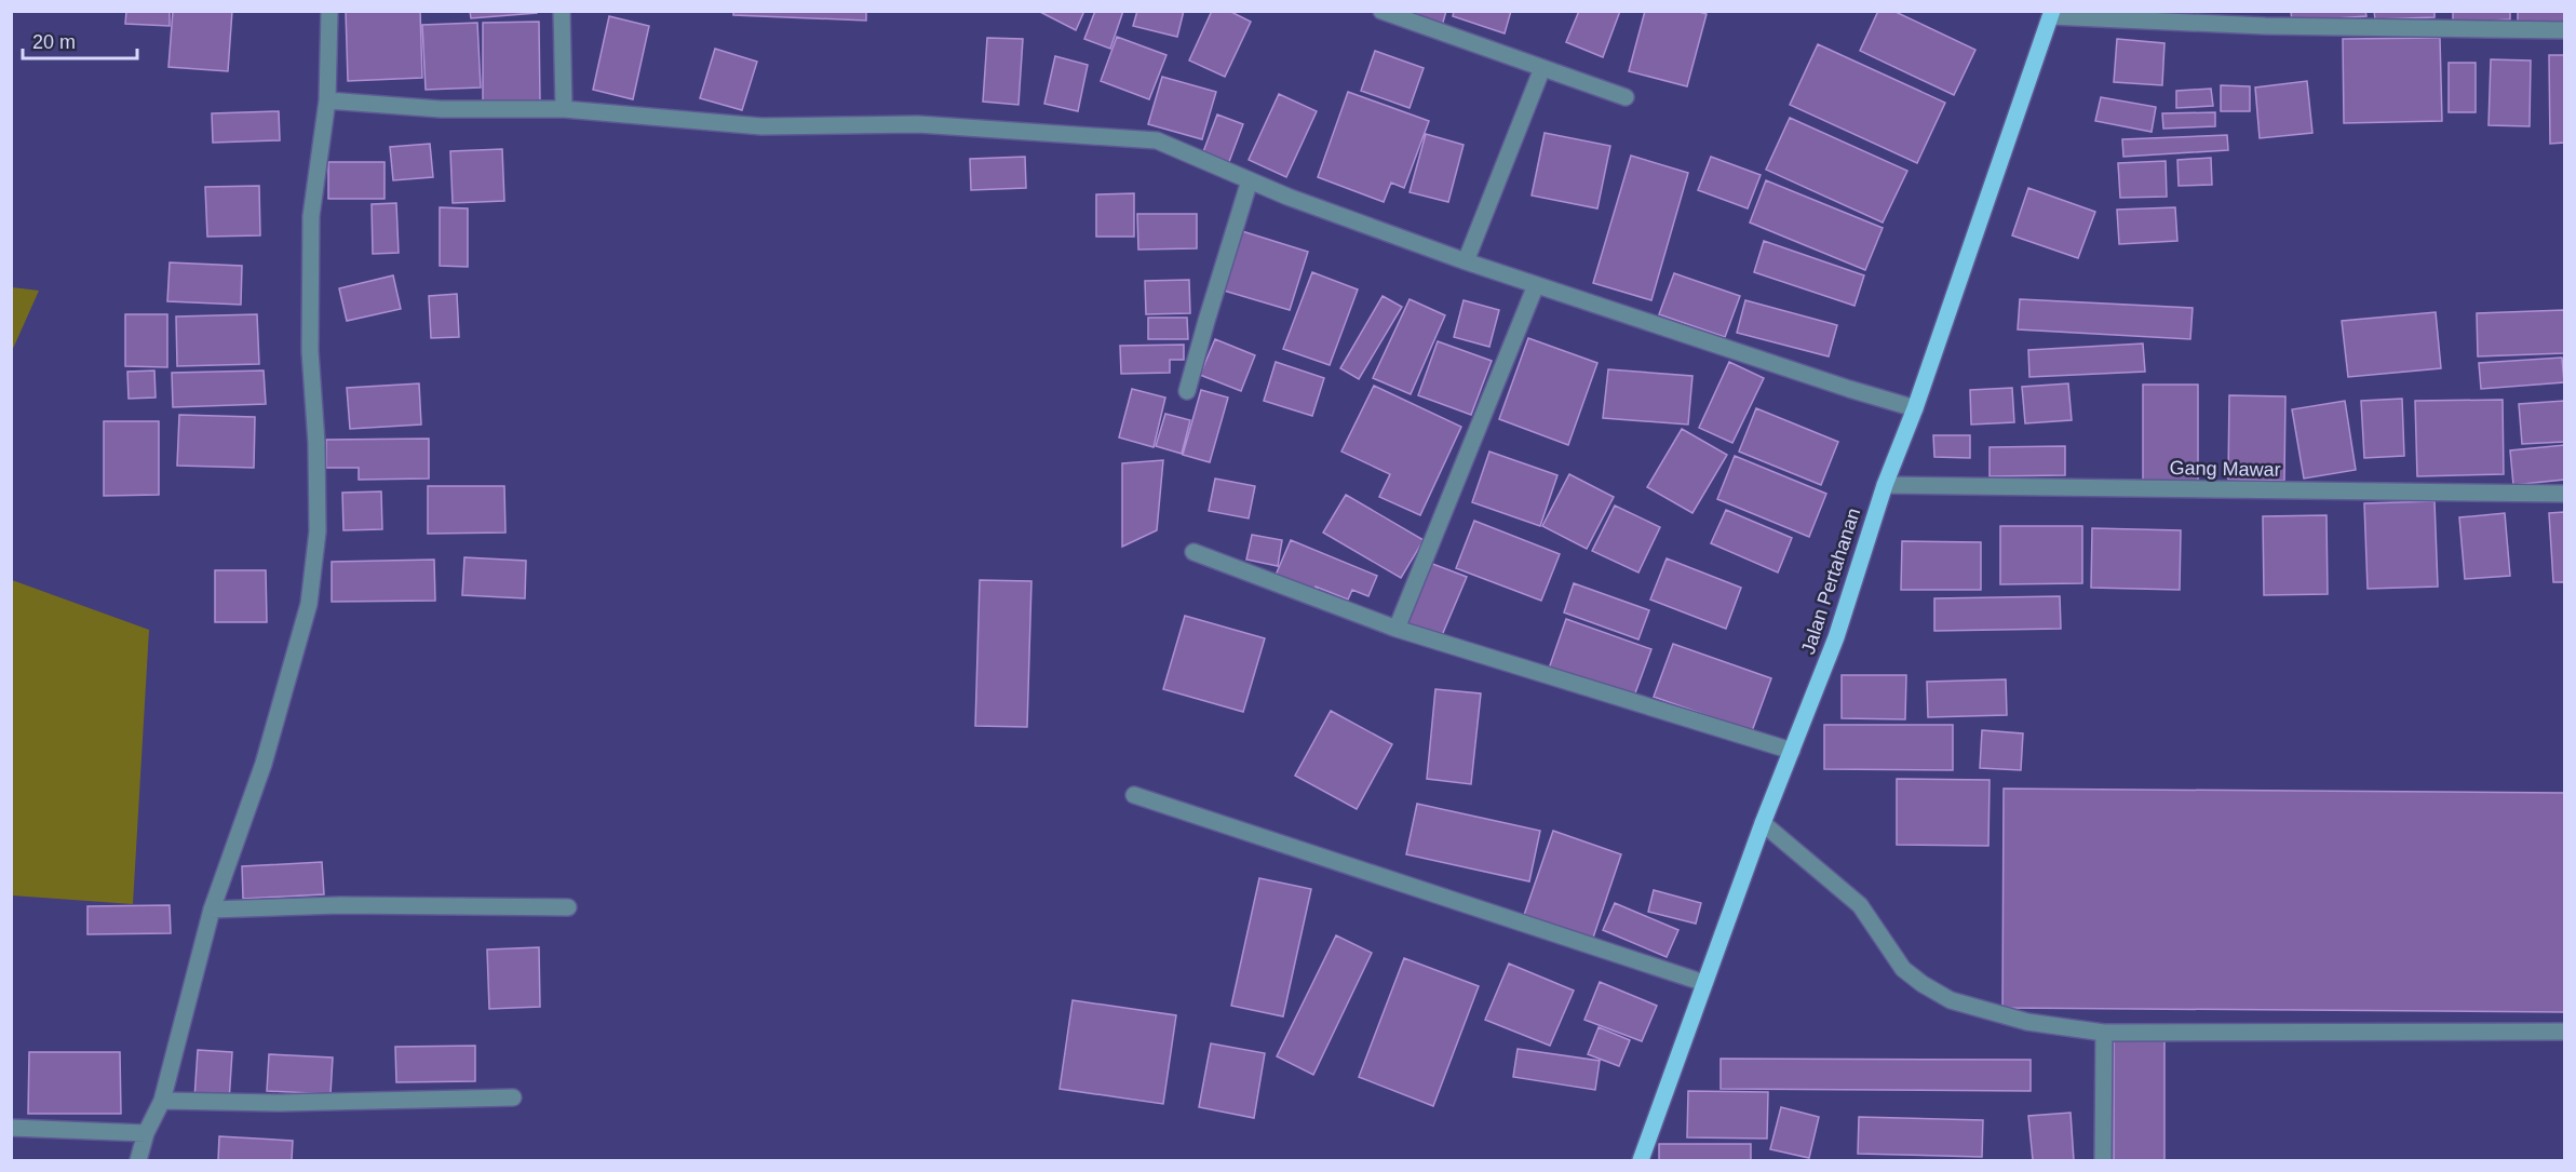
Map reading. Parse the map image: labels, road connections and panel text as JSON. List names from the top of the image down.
{
  "streets": {
    "main road": ["Jalan Pertahanan"],
    "street": ["Gang Mawar"]
  },
  "crossings": [
    ["Gang Mawar", "Jalan Pertahanan"]
  ],
  "scale_bar": "20 m"
}
